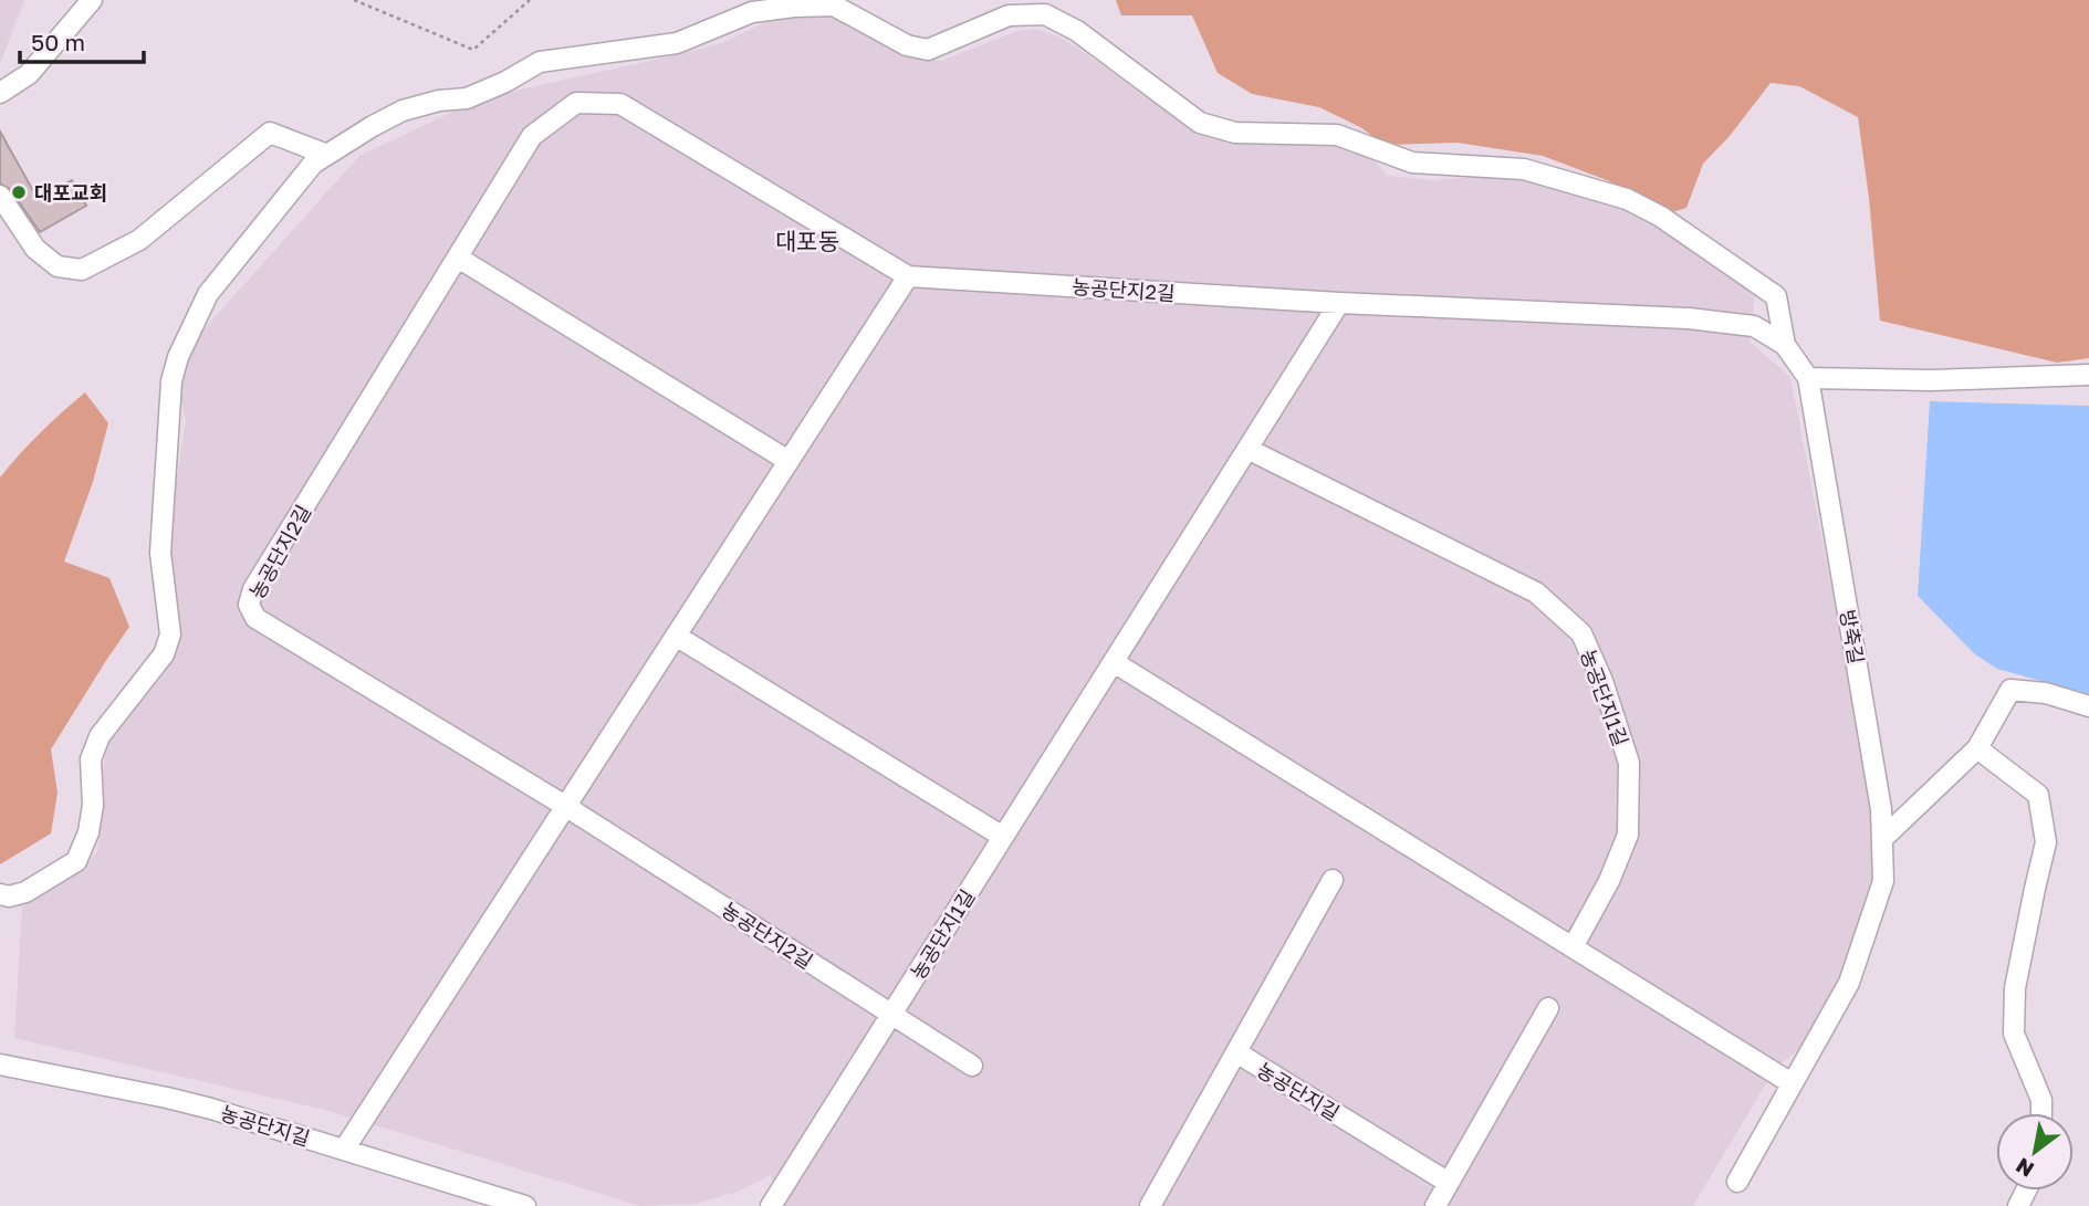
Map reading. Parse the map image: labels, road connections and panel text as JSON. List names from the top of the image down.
{
  "streets": {
    "street": [
      "농공단지2길",
      "방축길",
      "농공단지1길",
      "농공단지길"
    ]
  },
  "crossings": [
    ["농공단지2길", "방축길"],
    ["농공단지2길", "농공단지1길"],
    ["방축길", "농공단지1길"]
  ],
  "districts": ["대포동"],
  "places": ["대포교회"],
  "scale_bar": "50 m",
  "north": "bottom left"
}
